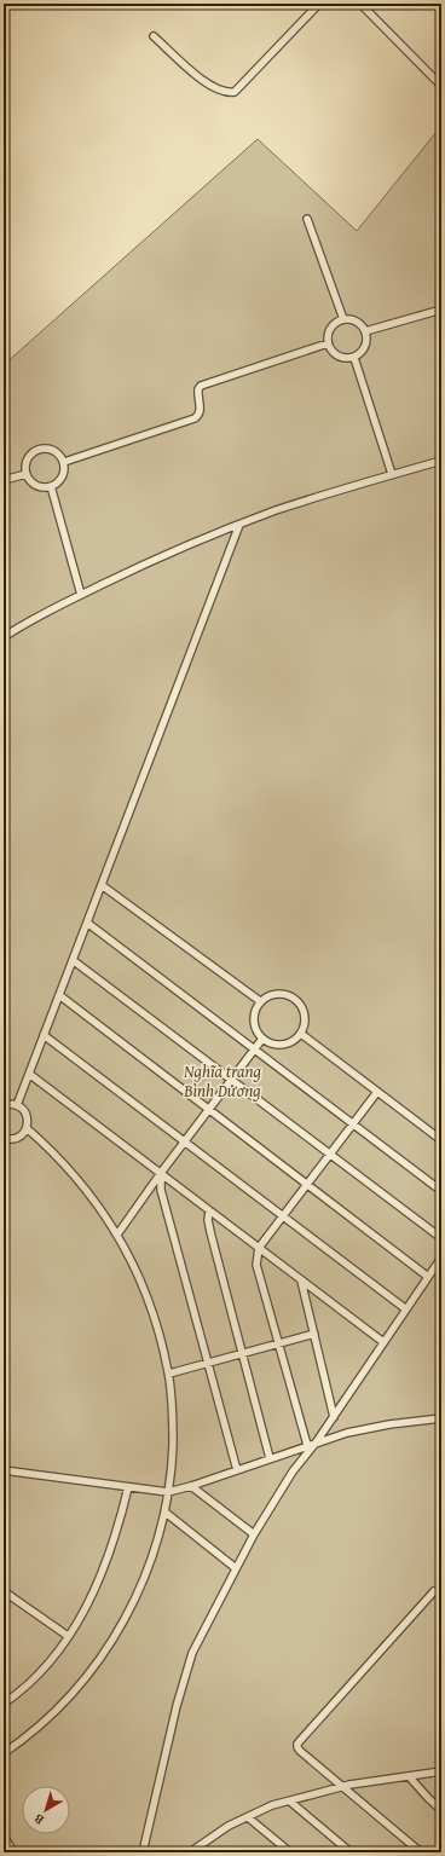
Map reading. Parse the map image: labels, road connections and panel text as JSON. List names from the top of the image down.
{
  "parks": ["Nghĩa trang Bình Dương"],
  "north": "bottom left"
}
